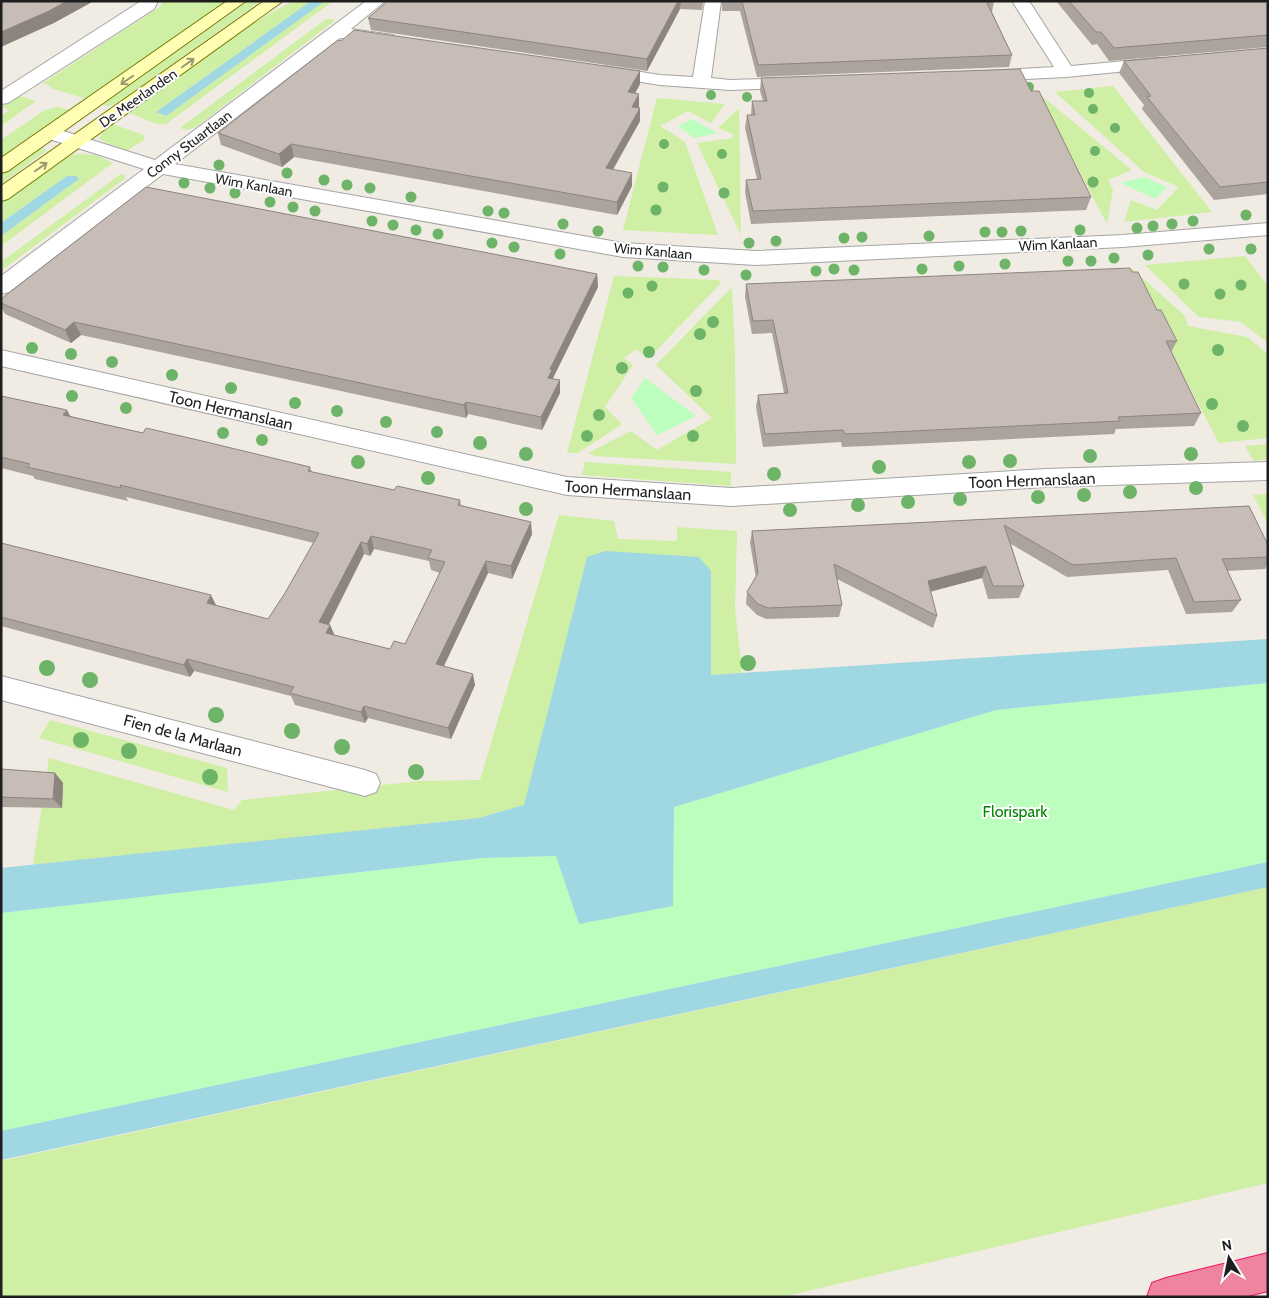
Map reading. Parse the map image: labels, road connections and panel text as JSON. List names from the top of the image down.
{
  "streets": {
    "main road": ["De Meerlanden"],
    "street": [
      "Conny Stuartlaan",
      "Wim Kanlaan",
      "Toon Hermanslaan",
      "Fien de la Marlaan"
    ]
  },
  "crossings": [
    ["De Meerlanden", "Wim Kanlaan"],
    ["Conny Stuartlaan", "Wim Kanlaan"]
  ],
  "parks": ["Florispark"],
  "north": "top"
}
